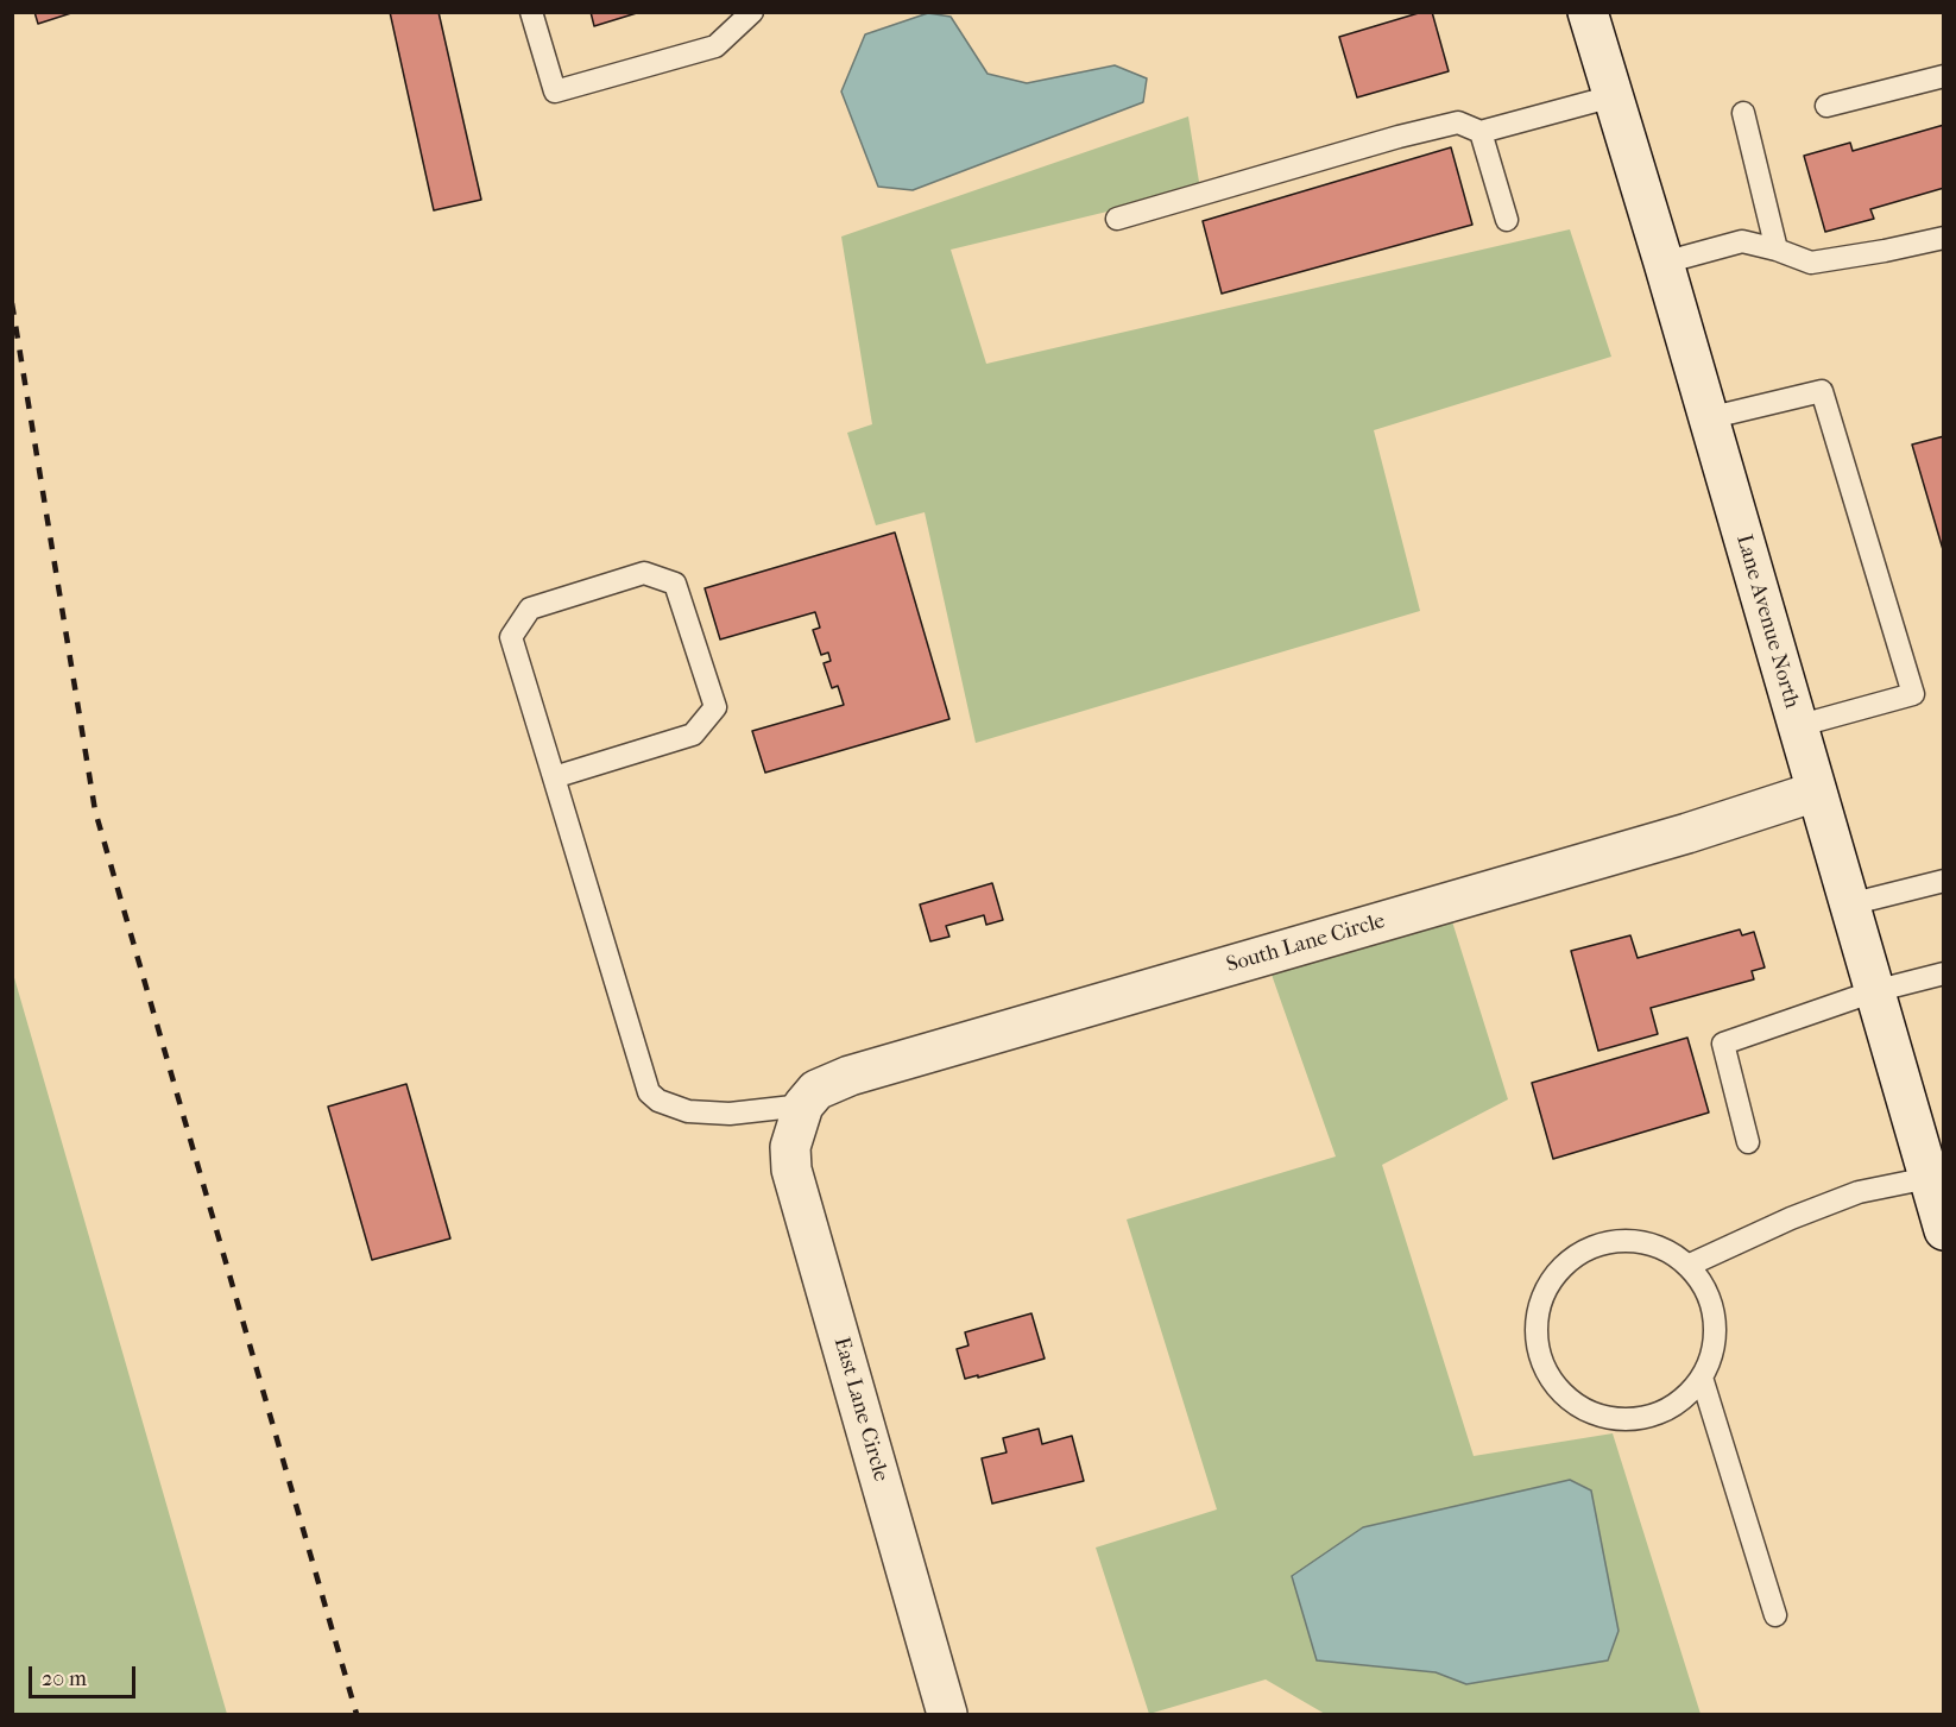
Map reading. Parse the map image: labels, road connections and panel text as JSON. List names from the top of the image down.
{
  "streets": {
    "street": ["Lane Avenue North", "South Lane Circle", "East Lane Circle"]
  },
  "crossings": [
    ["Lane Avenue North", "South Lane Circle"],
    ["South Lane Circle", "East Lane Circle"]
  ],
  "scale_bar": "20 m"
}
